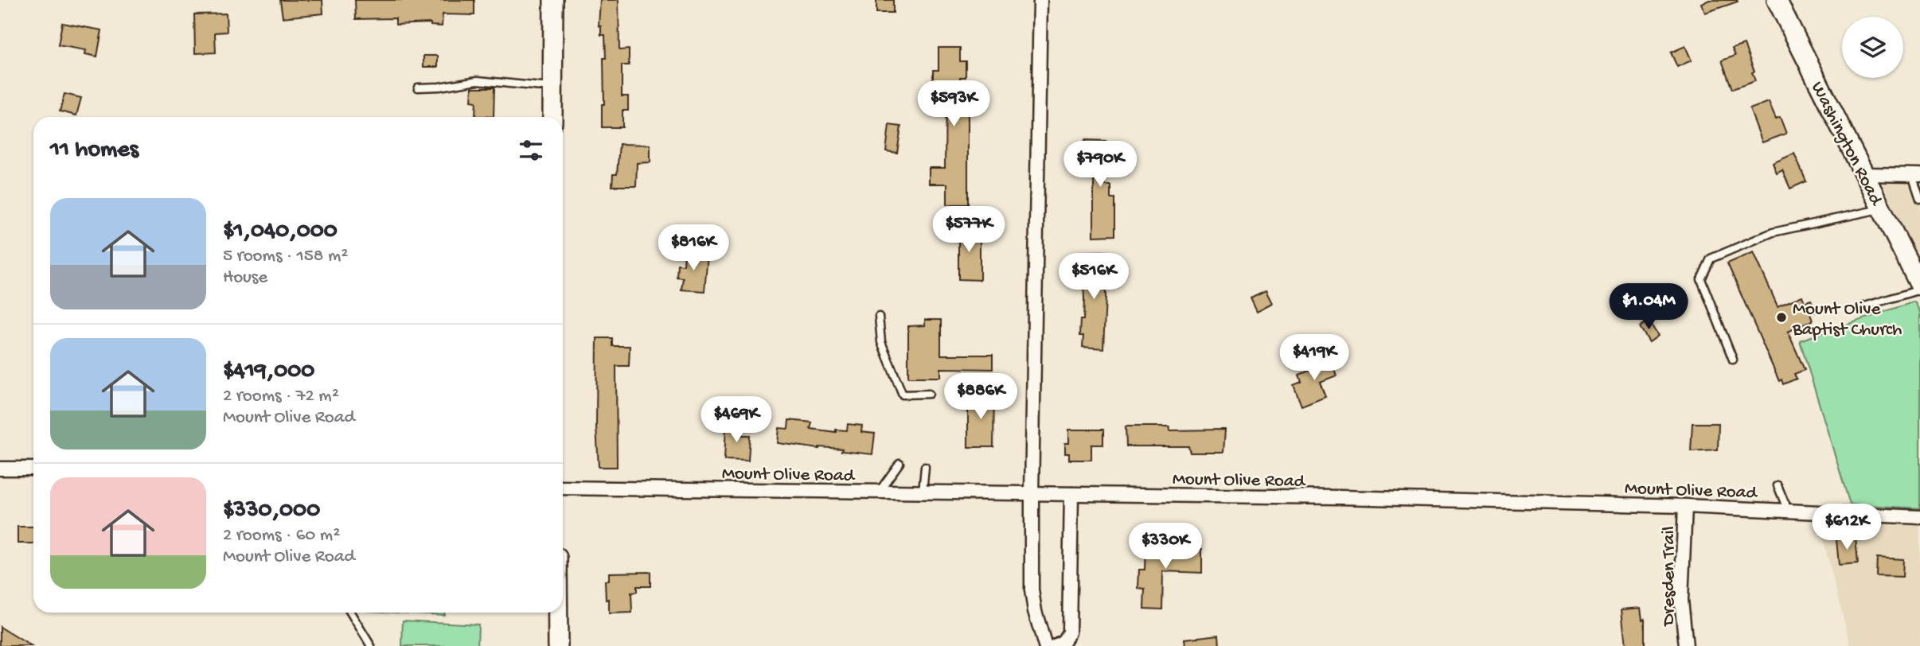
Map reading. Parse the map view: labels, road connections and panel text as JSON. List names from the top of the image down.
{
  "streets": {
    "street": ["Washington Road", "Mount Olive Road", "Dresden Trail"]
  },
  "crossings": [
    ["Mount Olive Road", "Dresden Trail"]
  ],
  "places": ["Mount Olive Baptist Church"],
  "page": {
    "price": [
      "$593K",
      "$790K",
      "$577K",
      "$816K",
      "$516K",
      "$1.04M",
      "$419K",
      "$886K",
      "$469K",
      "$612K",
      "$330K"
    ],
    "heading": "11 homes",
    "list": [
      {
        "name": "$1,040,000",
        "note": "5 rooms · 158 m² · House"
      },
      {
        "name": "$419,000",
        "note": "2 rooms · 72 m² · Mount Olive Road"
      },
      {
        "name": "$330,000",
        "note": "2 rooms · 60 m² · Mount Olive Road"
      }
    ]
  }
}
